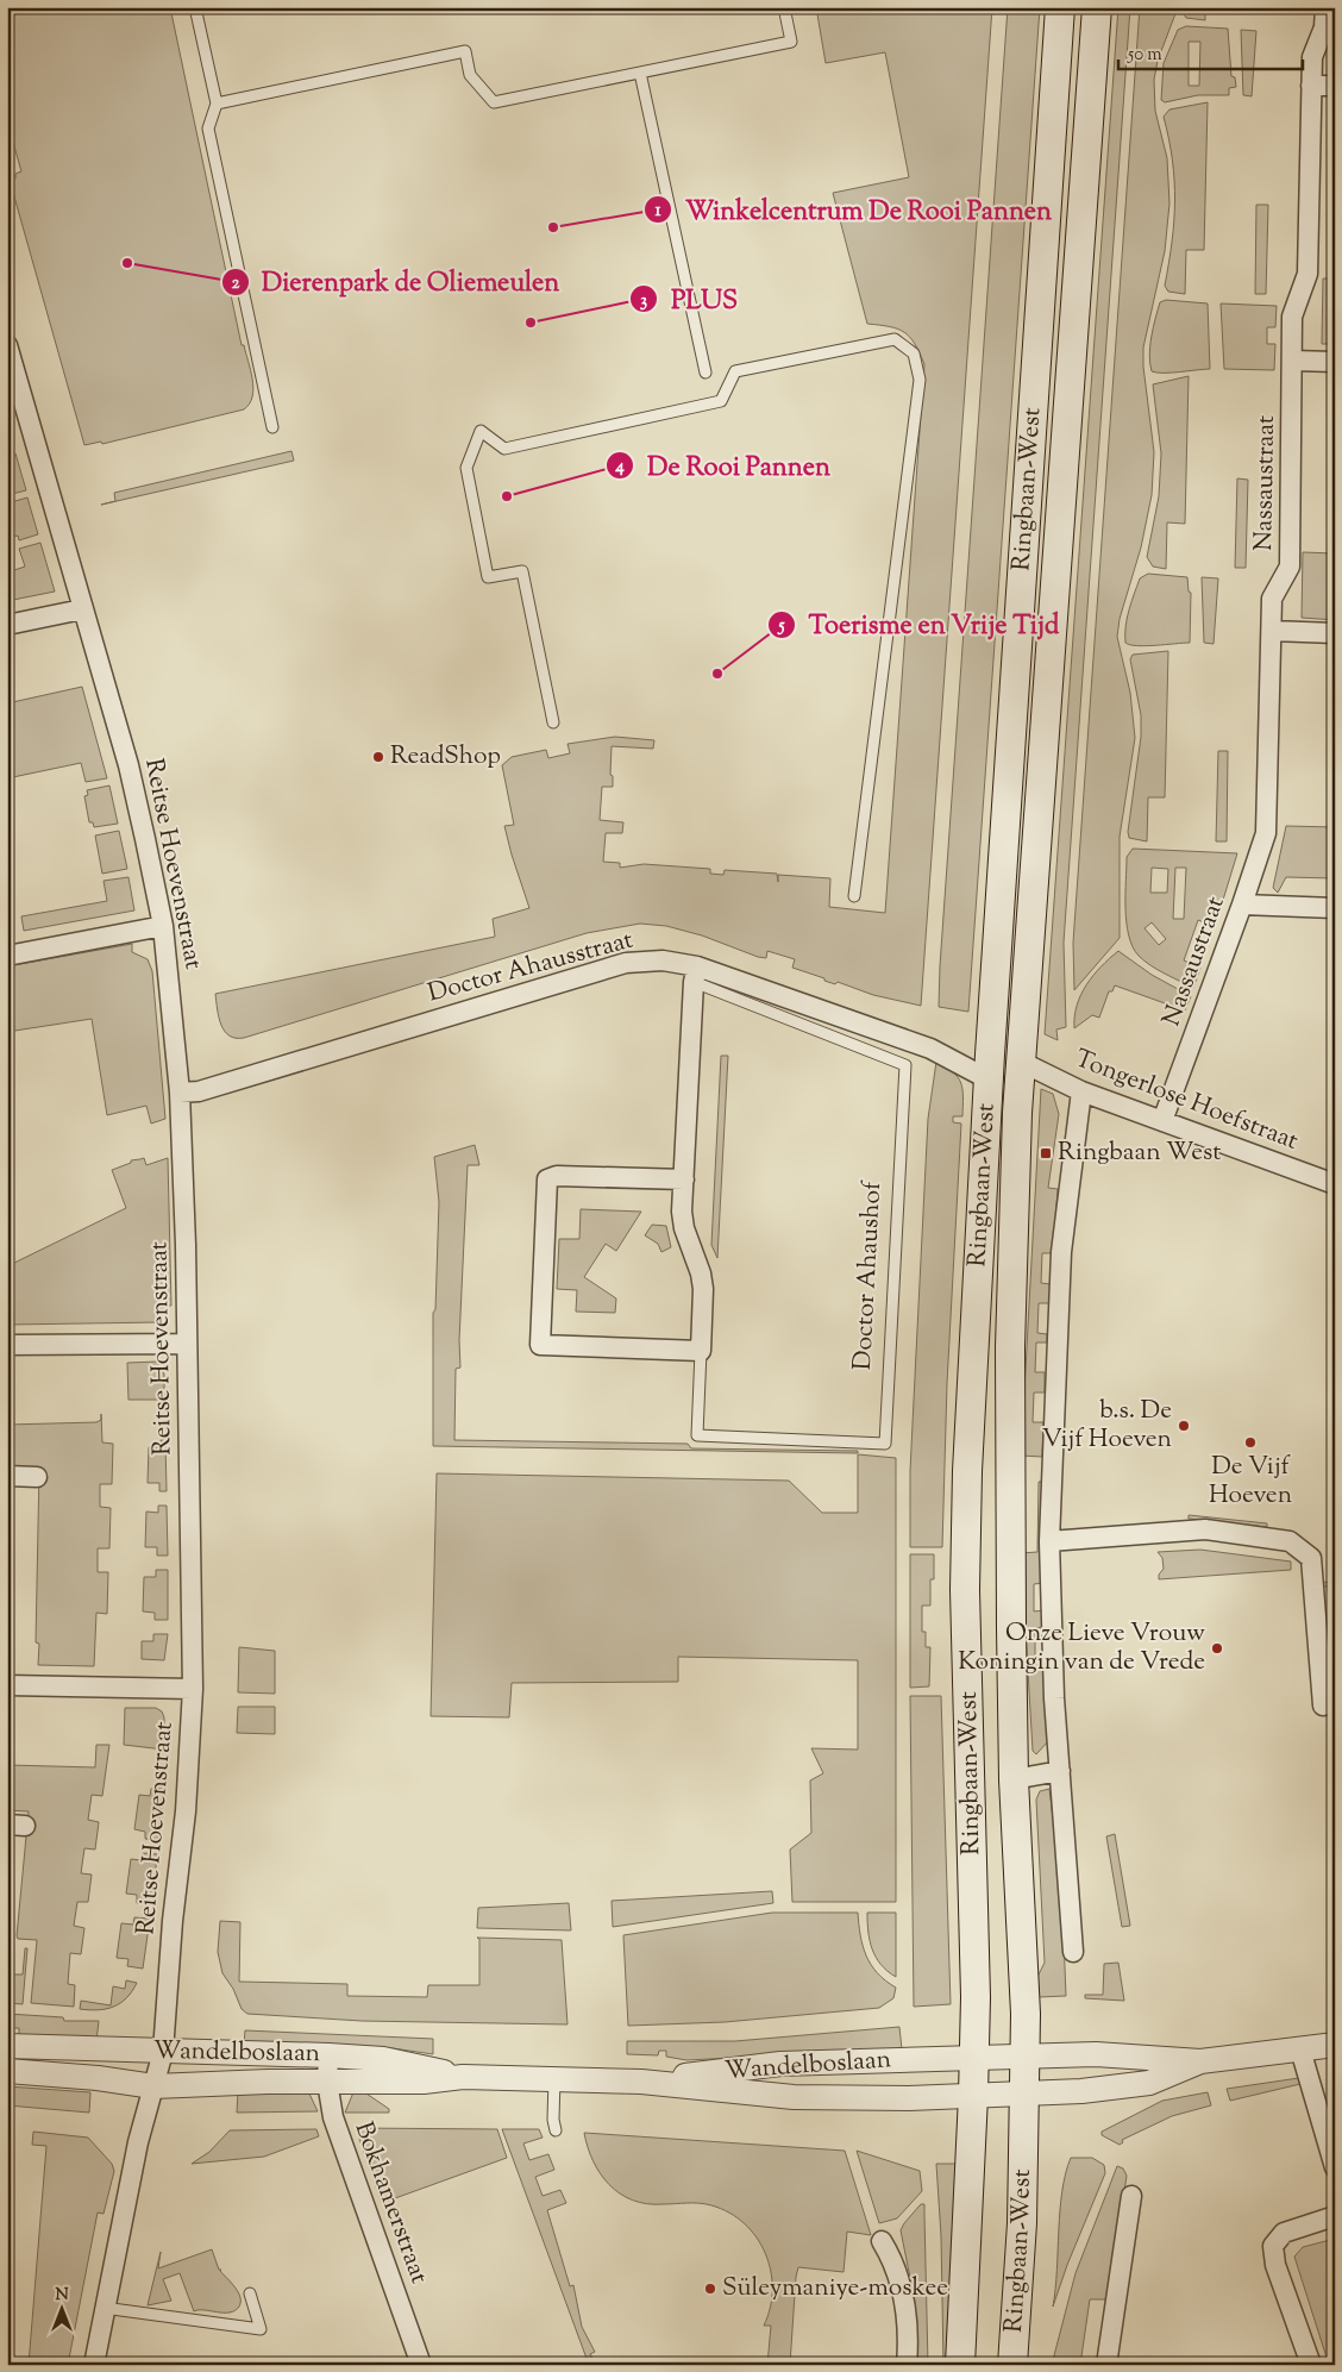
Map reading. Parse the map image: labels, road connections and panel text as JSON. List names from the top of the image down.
{
  "streets": {
    "main road": ["Ringbaan-West"],
    "street": [
      "Nassaustraat",
      "Reitse Hoevenstraat",
      "Doctor Ahausstraat",
      "Tongerlose Hoefstraat",
      "Doctor Ahaushof",
      "Wandelboslaan",
      "Bokhamerstraat"
    ]
  },
  "crossings": [
    ["Nassaustraat", "Tongerlose Hoefstraat"],
    ["Ringbaan-West", "Doctor Ahausstraat"],
    ["Ringbaan-West", "Tongerlose Hoefstraat"],
    ["Ringbaan-West", "Wandelboslaan"],
    ["Reitse Hoevenstraat", "Doctor Ahausstraat"],
    ["Reitse Hoevenstraat", "Wandelboslaan"],
    ["Doctor Ahausstraat", "Doctor Ahaushof"],
    ["Wandelboslaan", "Bokhamerstraat"]
  ],
  "places": {
    "other": [
      "Winkelcentrum De Rooi Pannen",
      "Dierenpark de Oliemeulen",
      "PLUS",
      "De Rooi Pannen",
      "Toerisme en Vrije Tijd",
      "ReadShop",
      "b.s. De Vijf Hoeven",
      "De Vijf Hoeven",
      "Onze Lieve Vrouw Koningin van de Vrede",
      "Süleymaniye-moskee"
    ],
    "transit": ["Ringbaan West"]
  },
  "scale_bar": "50 m",
  "north": "top"
}
